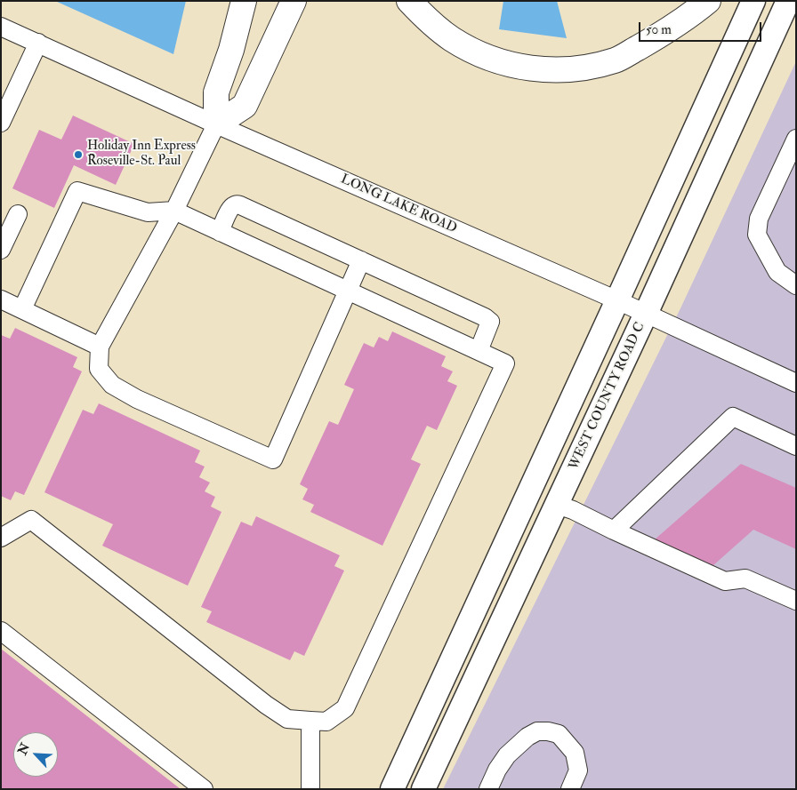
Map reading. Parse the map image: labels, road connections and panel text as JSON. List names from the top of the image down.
{
  "streets": {
    "main road": ["WEST COUNTY ROAD C"],
    "street": ["LONG LAKE ROAD"]
  },
  "crossings": [
    ["LONG LAKE ROAD", "WEST COUNTY ROAD C"]
  ],
  "places": ["Holiday Inn Express Roseville-St. Paul"],
  "scale_bar": "50 m",
  "north": "top left"
}
